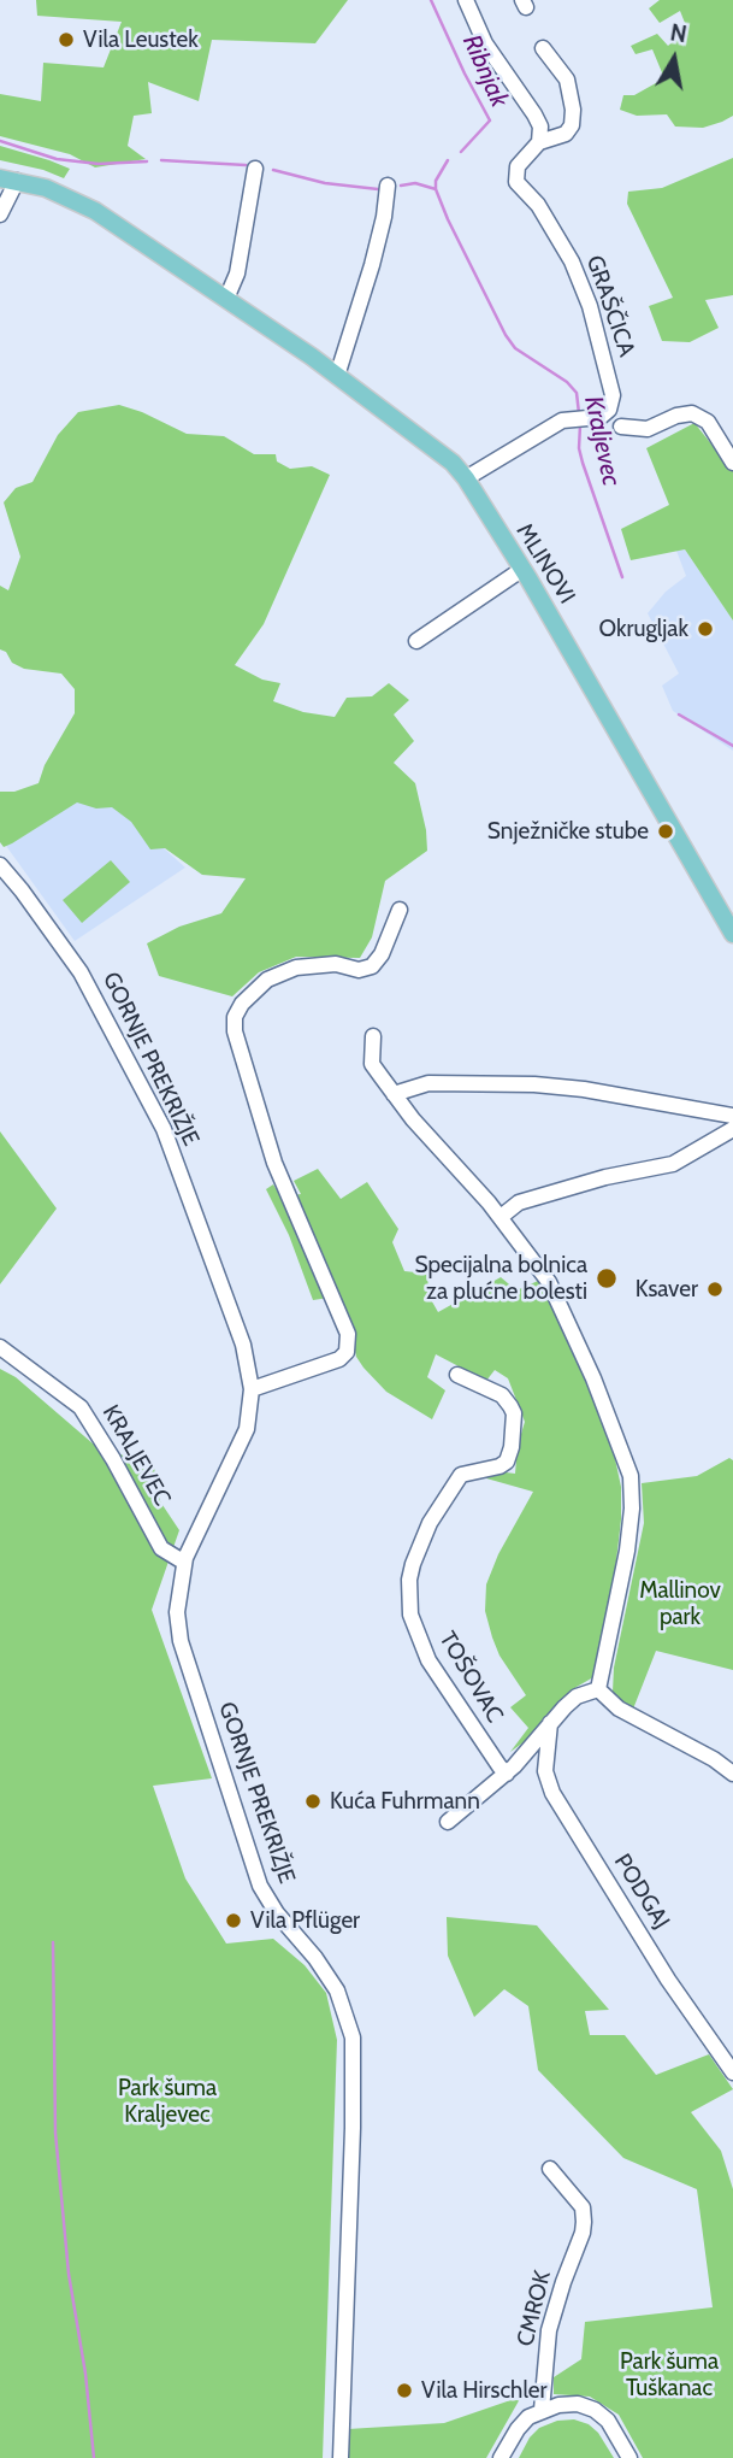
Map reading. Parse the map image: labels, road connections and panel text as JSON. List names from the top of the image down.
{
  "streets": {
    "main road": ["MLINOVI"],
    "street": [
      "GRAŠČICA",
      "GORNJE PREKRIŽJE",
      "KRALJEVEC",
      "TOŠOVAC",
      "PODGAJ",
      "CMROK"
    ]
  },
  "crossings": [
    ["GRAŠČICA", "MLINOVI"],
    ["GORNJE PREKRIŽJE", "KRALJEVEC"]
  ],
  "water": ["Ribnjak", "Kraljevec"],
  "parks": ["Mallinov park", "Park šuma Kraljevec", "Park šuma Tuškanac"],
  "places": [
    "Vila Leustek",
    "Okrugljak",
    "Snježničke stube",
    "Specijalna bolnica za plućne bolesti",
    "Ksaver",
    "Kuća Fuhrmann",
    "Vila Pflüger",
    "Vila Hirschler"
  ],
  "north": "top"
}
